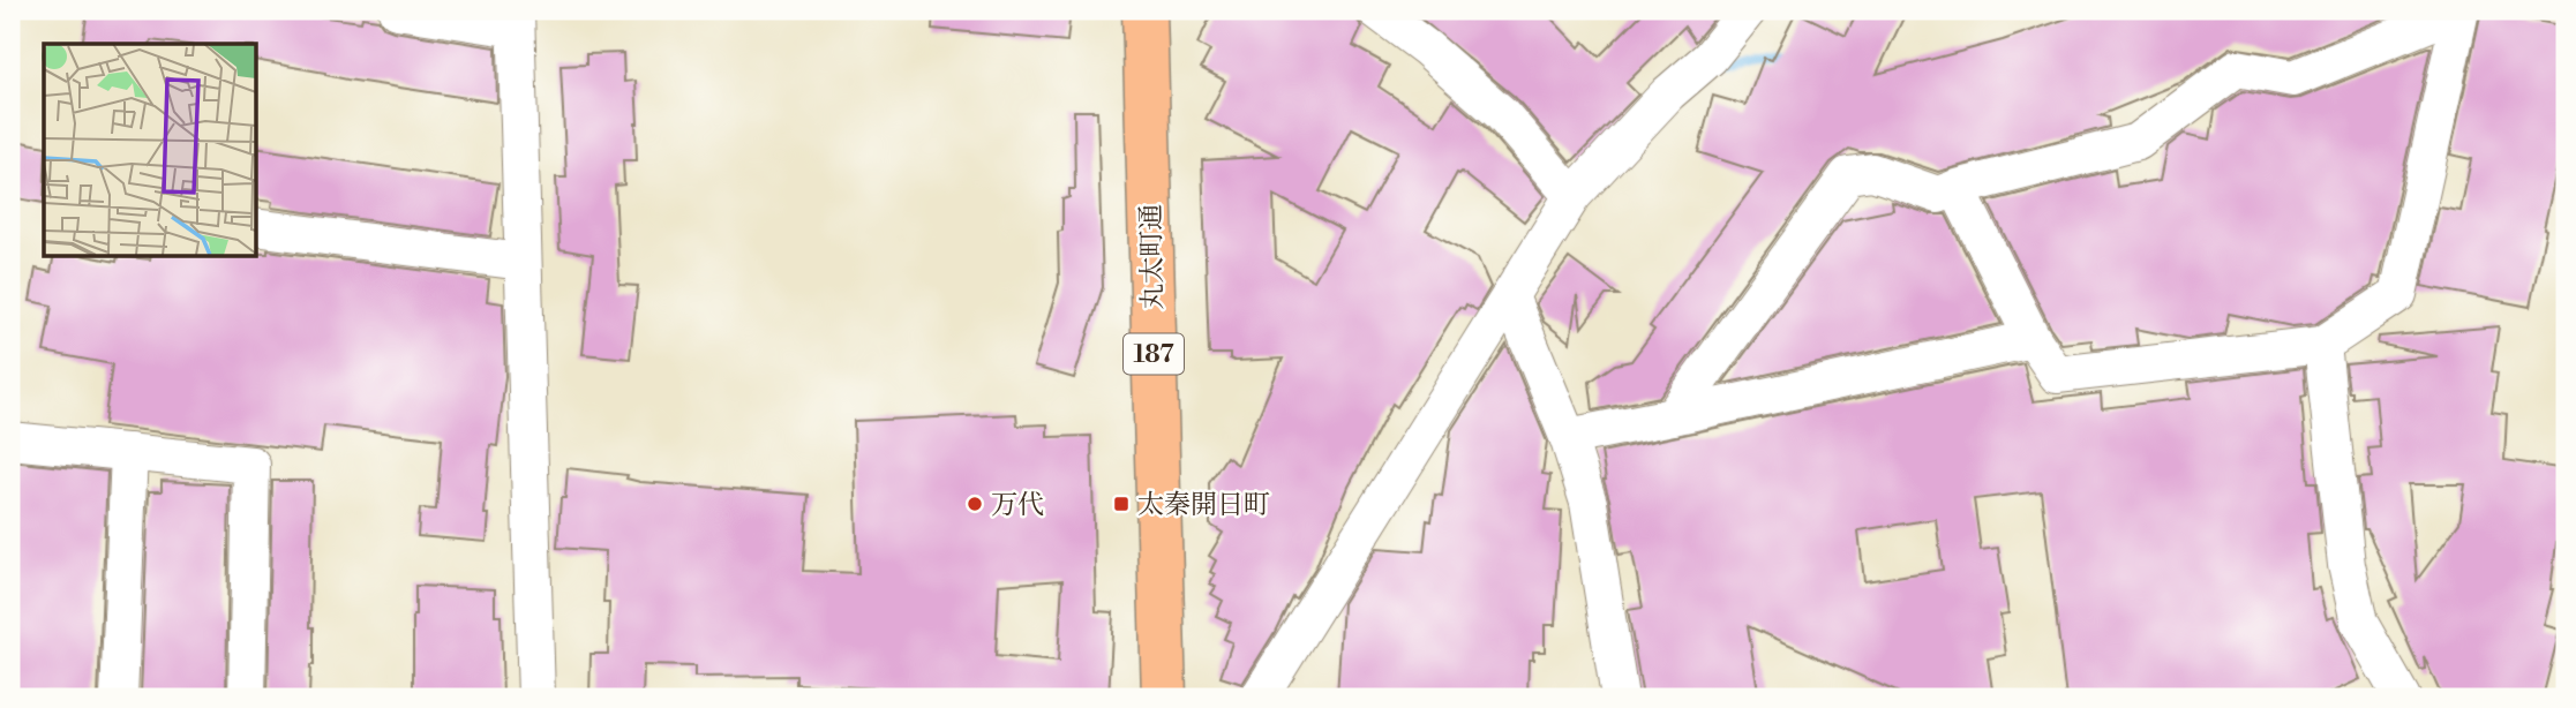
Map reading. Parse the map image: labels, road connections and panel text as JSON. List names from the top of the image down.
{
  "streets": {
    "main road": ["丸太町通", "187"]
  },
  "places": {
    "other": ["万代"],
    "transit": ["太秦開日町"]
  }
}
